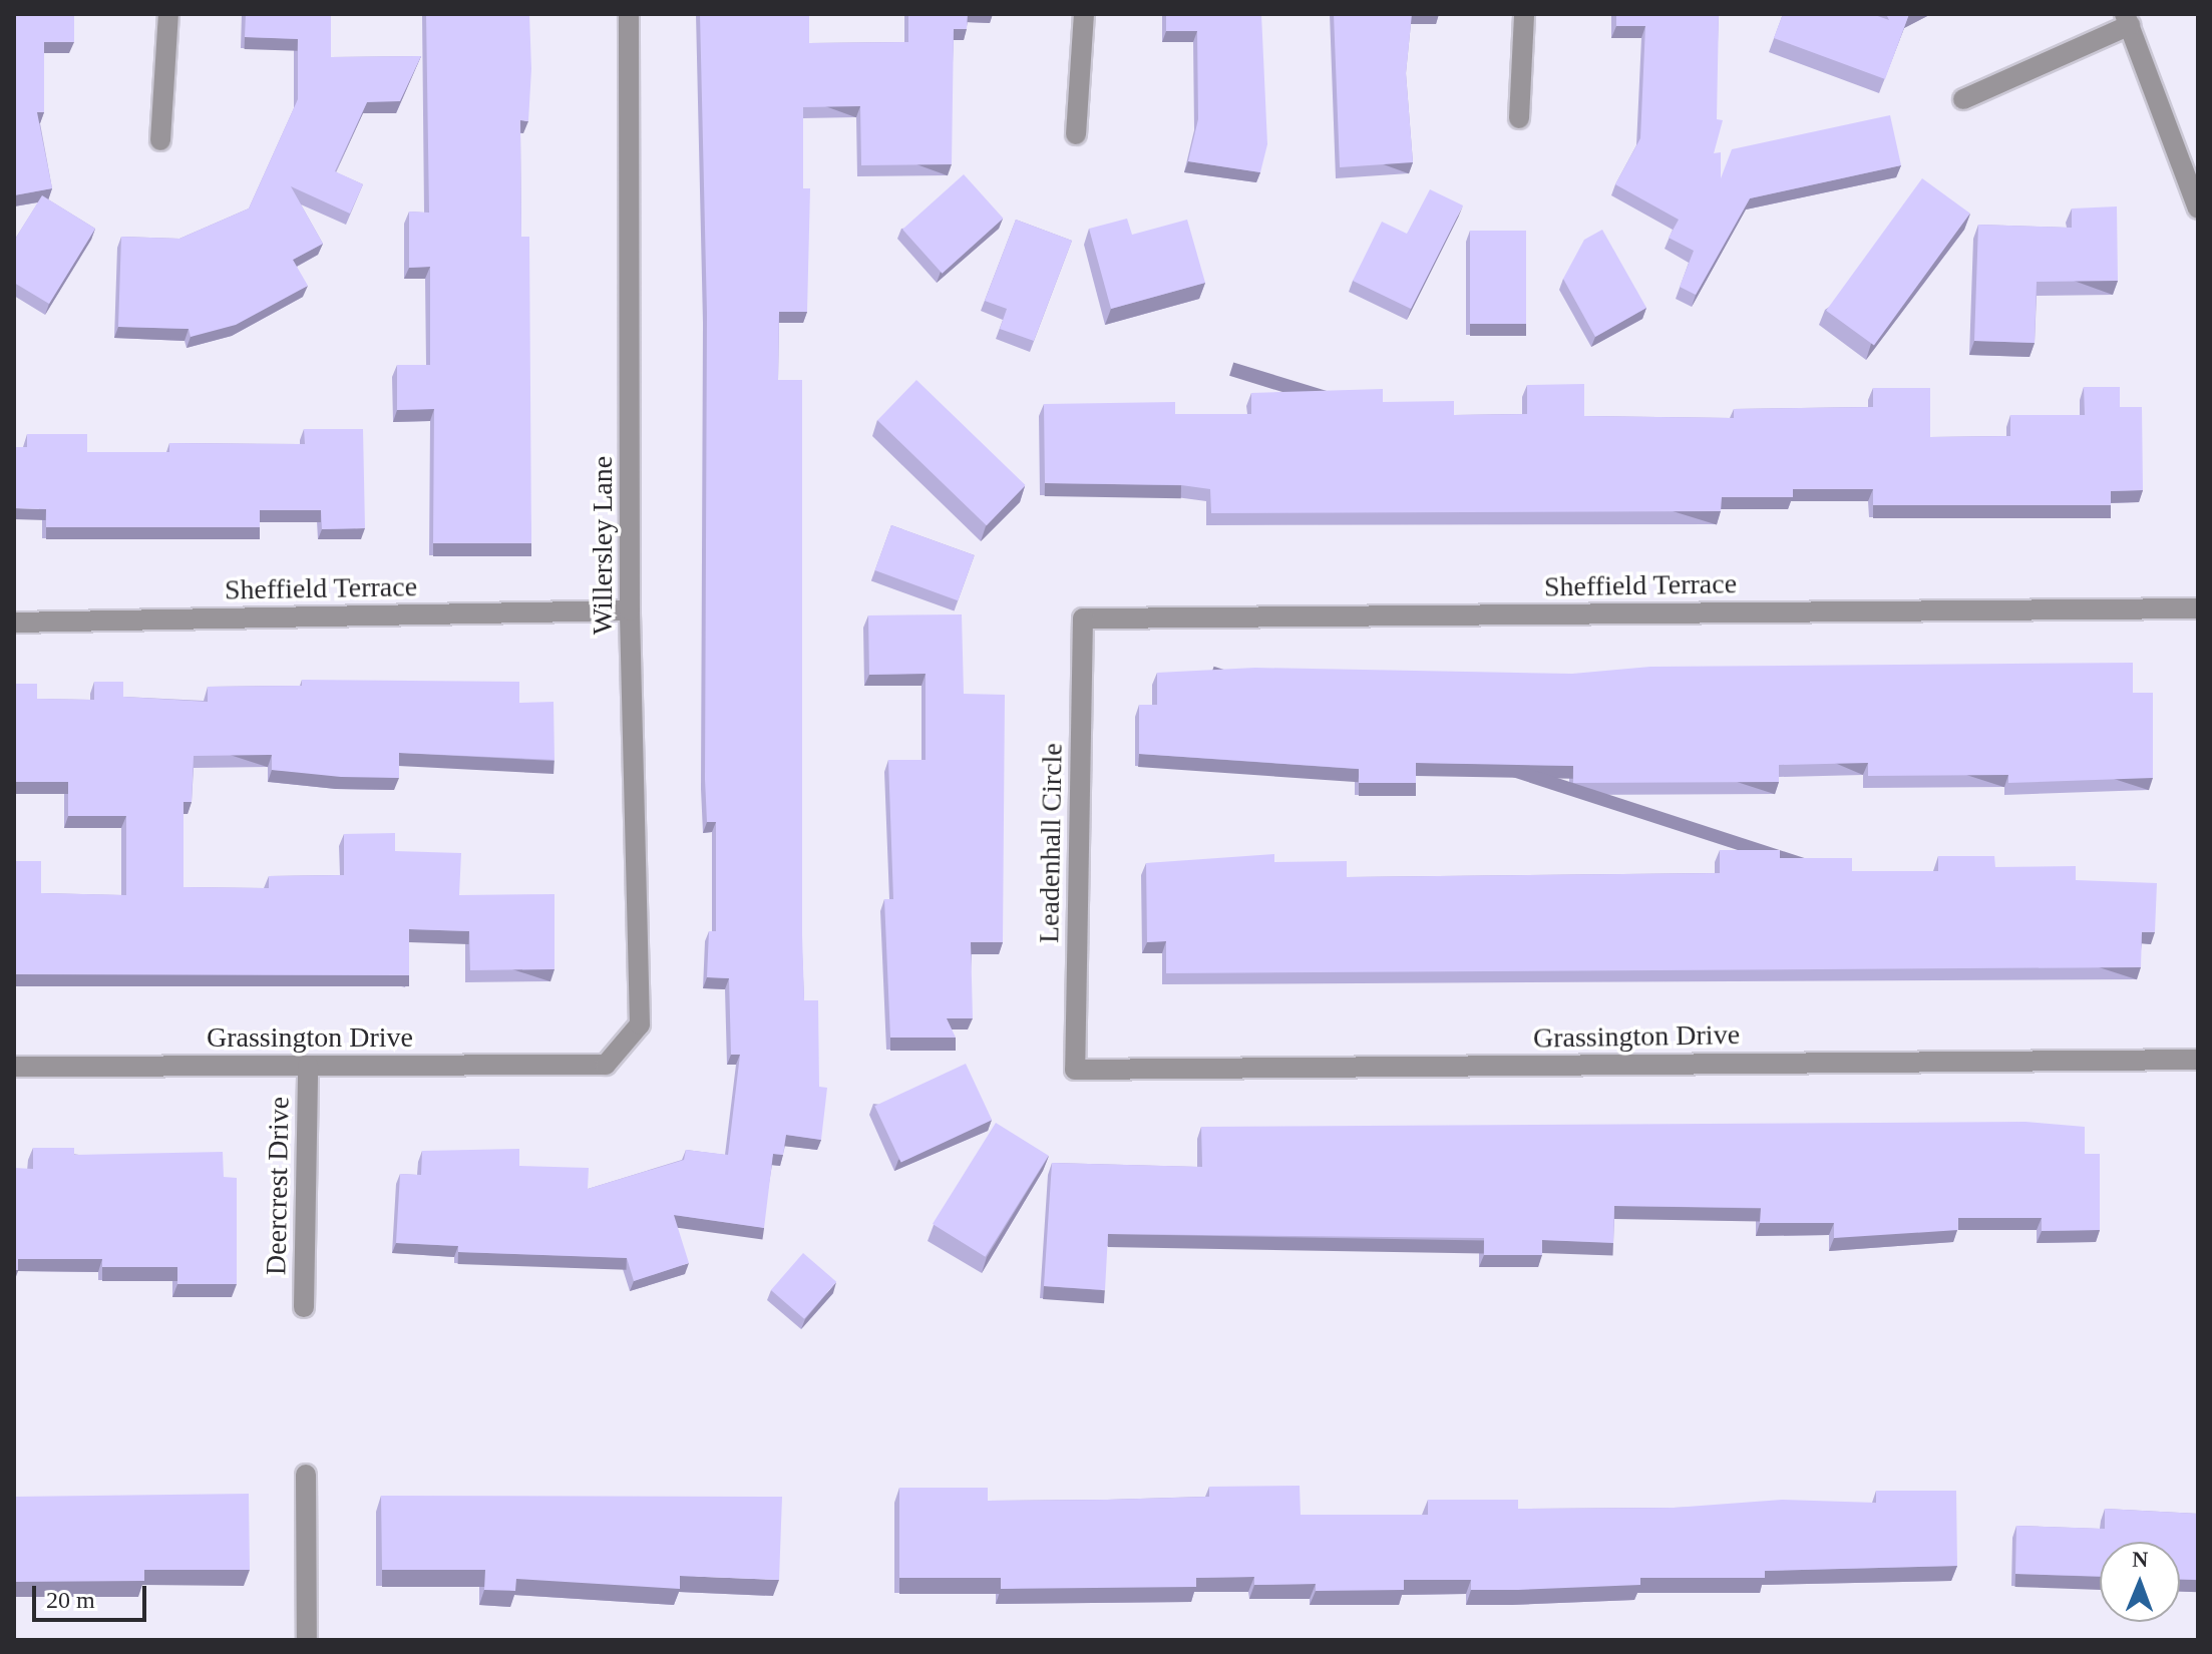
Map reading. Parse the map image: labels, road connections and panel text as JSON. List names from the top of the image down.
{
  "streets": {
    "street": [
      "Willersley Lane",
      "Sheffield Terrace",
      "Leadenhall Circle",
      "Grassington Drive",
      "Deercrest Drive"
    ]
  },
  "crossings": [
    ["Willersley Lane", "Sheffield Terrace"],
    ["Willersley Lane", "Grassington Drive"],
    ["Sheffield Terrace", "Leadenhall Circle"],
    ["Leadenhall Circle", "Grassington Drive"],
    ["Grassington Drive", "Deercrest Drive"]
  ],
  "scale_bar": "20 m",
  "north": "top"
}
